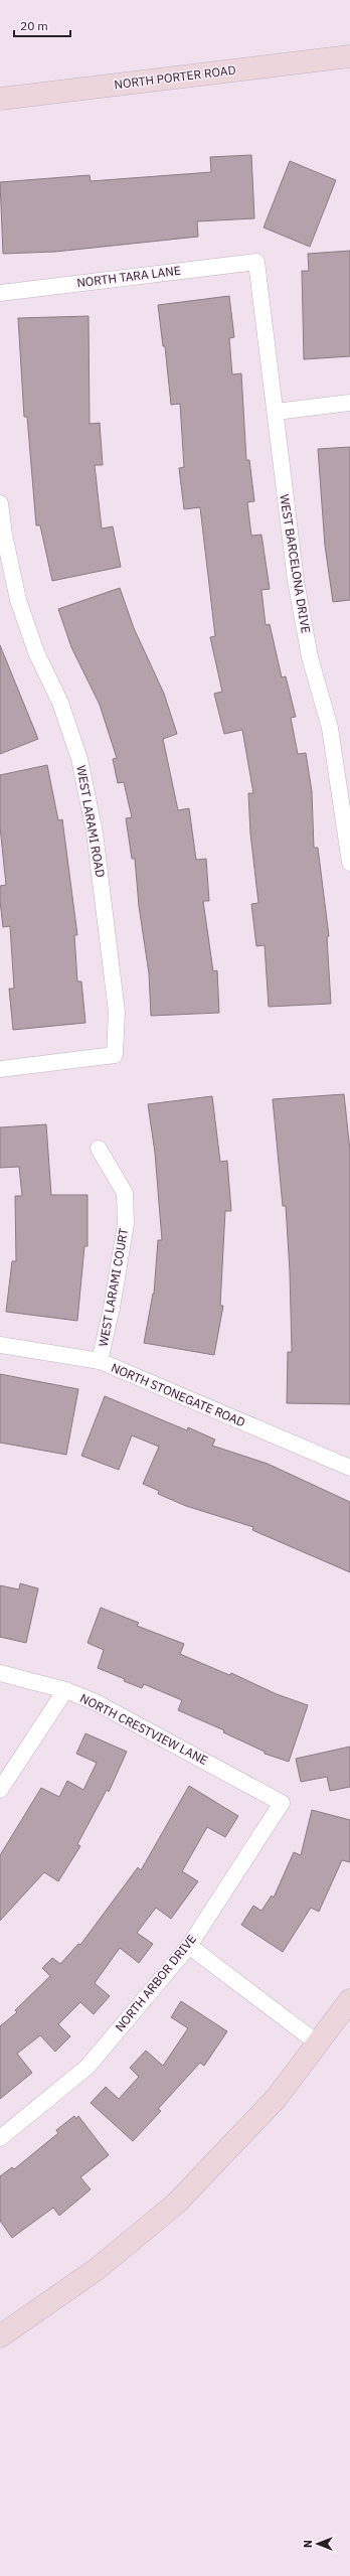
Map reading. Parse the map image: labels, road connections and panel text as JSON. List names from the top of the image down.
{
  "streets": {
    "street": [
      "NORTH PORTER ROAD",
      "NORTH TARA LANE",
      "WEST BARCELONA DRIVE",
      "WEST LARAMI ROAD",
      "WEST LARAMI COURT",
      "NORTH STONEGATE ROAD",
      "NORTH CRESTVIEW LANE",
      "NORTH ARBOR DRIVE"
    ]
  },
  "crossings": [
    ["NORTH TARA LANE", "WEST BARCELONA DRIVE"],
    ["WEST LARAMI COURT", "NORTH STONEGATE ROAD"],
    ["NORTH CRESTVIEW LANE", "NORTH ARBOR DRIVE"]
  ],
  "scale_bar": "20 m",
  "north": "left"
}
